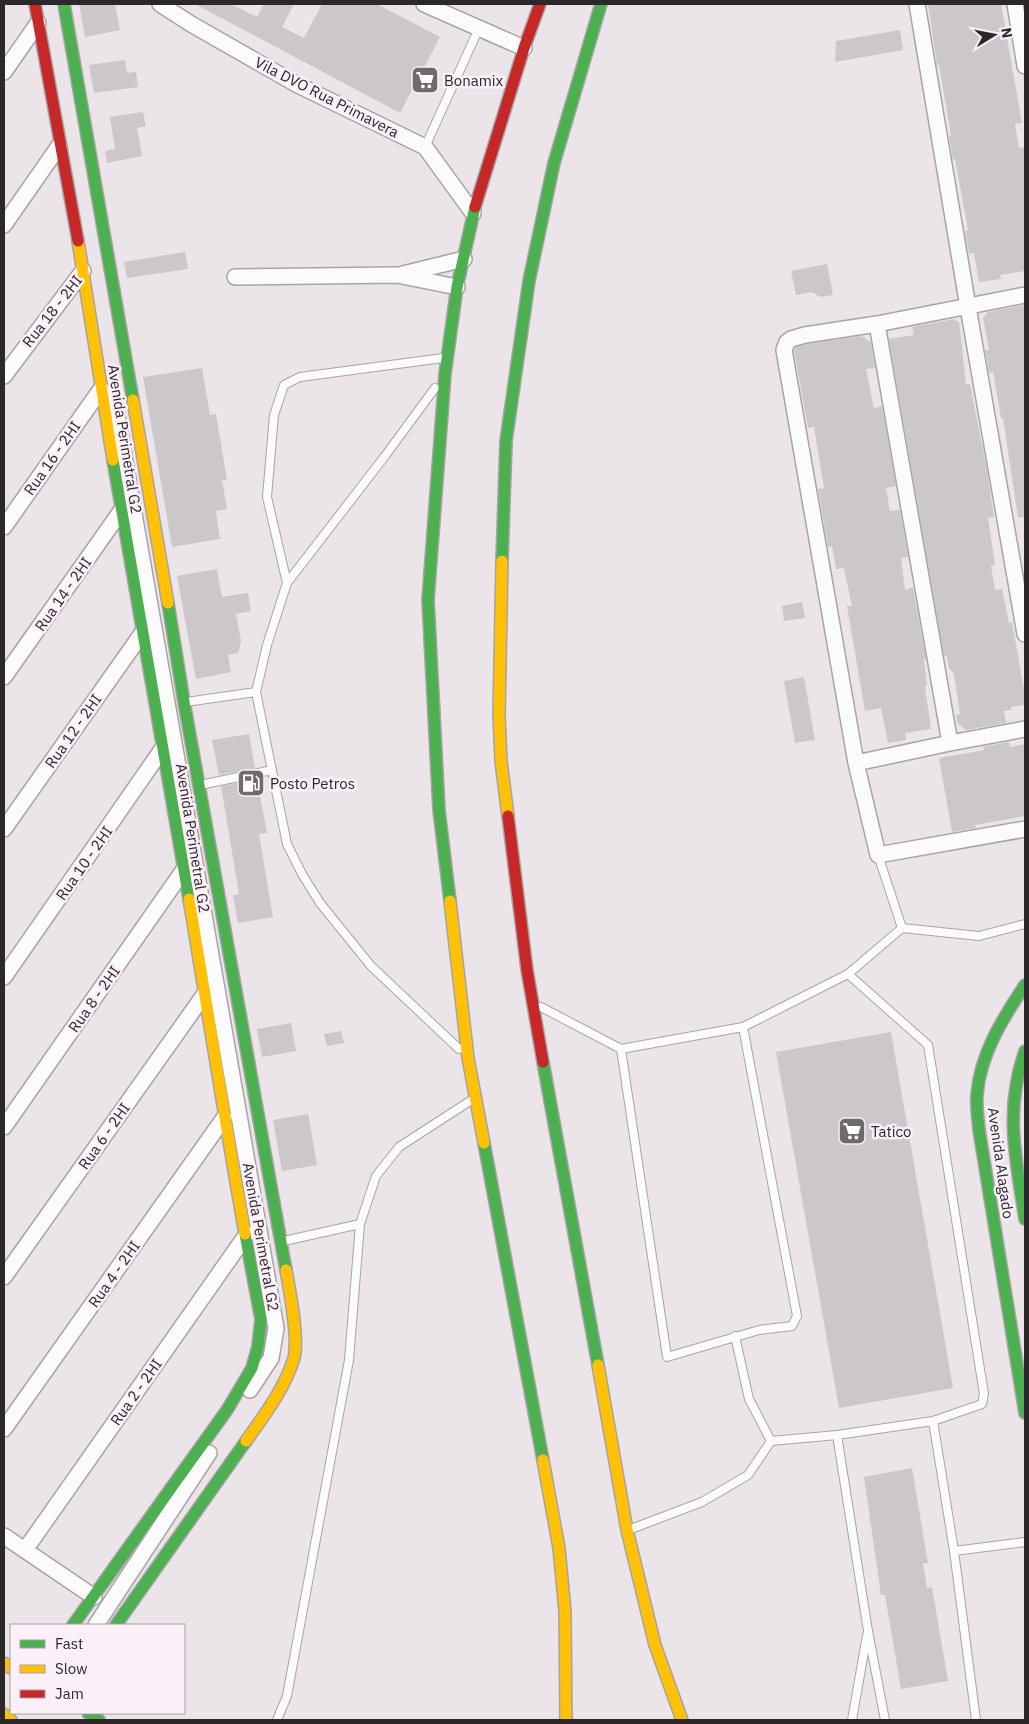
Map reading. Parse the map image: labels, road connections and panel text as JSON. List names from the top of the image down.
{
  "streets": {
    "main road": ["Avenida Perimetral G2", "Avenida Alagado"],
    "street": [
      "Vila DVO Rua Primavera",
      "Rua 18 - 2HI",
      "Rua 16 - 2HI",
      "Rua 14 - 2HI",
      "Rua 12 - 2HI",
      "Rua 10 - 2HI",
      "Rua 8 - 2HI",
      "Rua 6 - 2HI",
      "Rua 4 - 2HI",
      "Rua 2 - 2HI"
    ]
  },
  "crossings": [
    ["Rua 18 - 2HI", "Avenida Perimetral G2"],
    ["Avenida Perimetral G2", "Rua 16 - 2HI"],
    ["Avenida Perimetral G2", "Rua 14 - 2HI"],
    ["Avenida Perimetral G2", "Rua 12 - 2HI"],
    ["Avenida Perimetral G2", "Rua 10 - 2HI"],
    ["Avenida Perimetral G2", "Rua 8 - 2HI"],
    ["Avenida Perimetral G2", "Rua 6 - 2HI"],
    ["Avenida Perimetral G2", "Rua 4 - 2HI"],
    ["Avenida Perimetral G2", "Rua 2 - 2HI"]
  ],
  "places": {
    "supermarket": ["Bonamix", "Tatico"],
    "fuel station": ["Posto Petros"]
  },
  "legend": ["Fast", "Slow", "Jam"],
  "north": "right"
}
